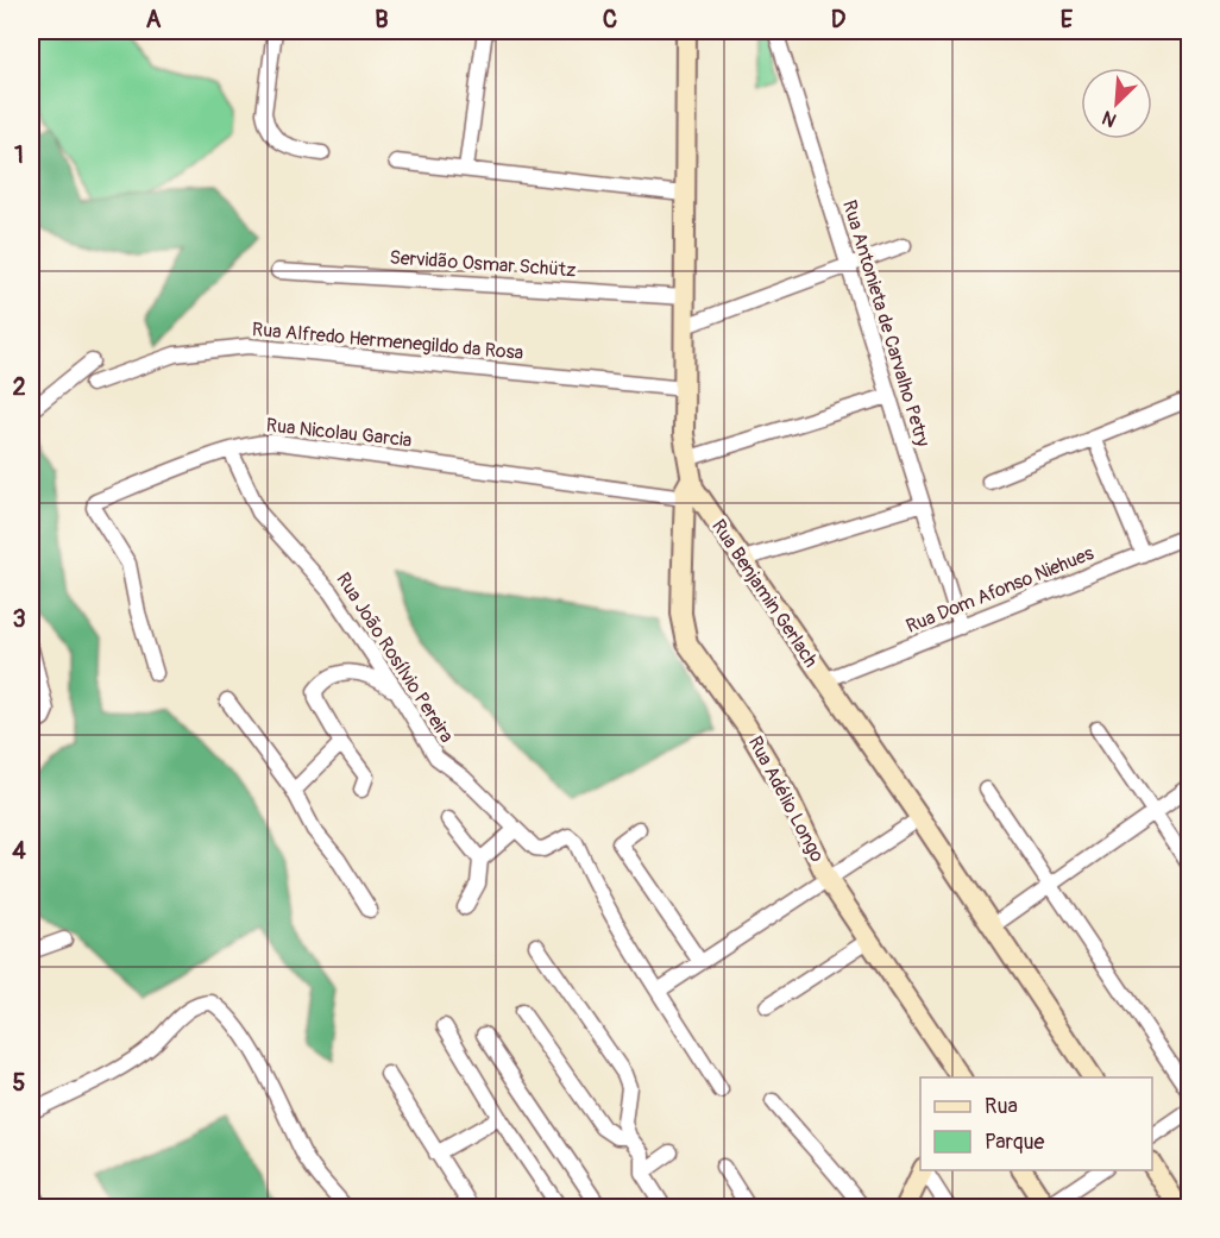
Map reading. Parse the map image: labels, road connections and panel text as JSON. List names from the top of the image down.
{
  "streets": {
    "main road": ["Rua Benjamin Gerlach", "Rua Adélio Longo"],
    "street": [
      "Servidão Osmar Schütz",
      "Rua Antonieta de Carvalho Petry",
      "Rua Alfredo Hermenegildo da Rosa",
      "Rua Nicolau Garcia",
      "Rua Dom Afonso Niehues",
      "Rua João Rosílvio Pereira"
    ]
  },
  "crossings": [
    ["Rua Antonieta de Carvalho Petry", "Rua Dom Afonso Niehues"],
    ["Rua Nicolau Garcia", "Rua Benjamin Gerlach"],
    ["Rua Nicolau Garcia", "Rua João Rosílvio Pereira"],
    ["Rua Nicolau Garcia", "Rua Adélio Longo"],
    ["Rua Dom Afonso Niehues", "Rua Benjamin Gerlach"],
    ["Rua Benjamin Gerlach", "Rua Adélio Longo"]
  ],
  "legend": ["Rua", "Parque"],
  "north": "bottom left",
  "grid": {
    "columns": [
      "A",
      "B",
      "C",
      "D",
      "E"
    ],
    "rows": [
      "1",
      "2",
      "3",
      "4",
      "5"
    ]
  }
}
